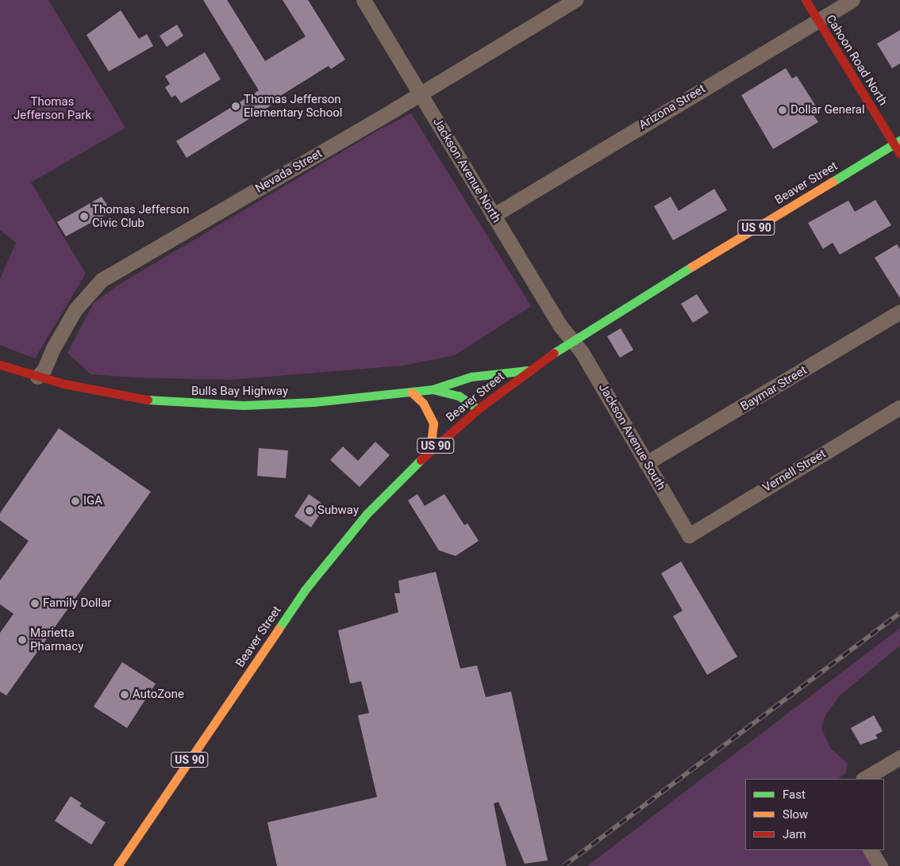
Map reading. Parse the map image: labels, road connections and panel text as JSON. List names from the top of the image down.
{
  "streets": {
    "main road": [
      "Cahoon Road North",
      "Beaver Street",
      "US 90",
      "Bulls Bay Highway"
    ],
    "street": [
      "Arizona Street",
      "Jackson Avenue North",
      "Nevada Street",
      "Baymar Street",
      "Jackson Avenue South",
      "Vernell Street"
    ]
  },
  "crossings": [
    ["Cahoon Road North", "Arizona Street"],
    ["Cahoon Road North", "Beaver Street"],
    ["Arizona Street", "Jackson Avenue North"],
    ["Jackson Avenue North", "Nevada Street"],
    ["Jackson Avenue North", "Beaver Street"],
    ["Jackson Avenue North", "Jackson Avenue South"],
    ["Nevada Street", "Bulls Bay Highway"],
    ["Beaver Street", "Bulls Bay Highway"],
    ["Beaver Street", "Jackson Avenue South"],
    ["Baymar Street", "Jackson Avenue South"],
    ["Jackson Avenue South", "Vernell Street"]
  ],
  "parks": ["Thomas Jefferson Park"],
  "places": [
    "Thomas Jefferson Elementary School",
    "Dollar General",
    "Thomas Jefferson Civic Club",
    "IGA",
    "Subway",
    "Family Dollar",
    "Marietta Pharmacy",
    "AutoZone"
  ],
  "legend": ["Fast", "Slow", "Jam"]
}
